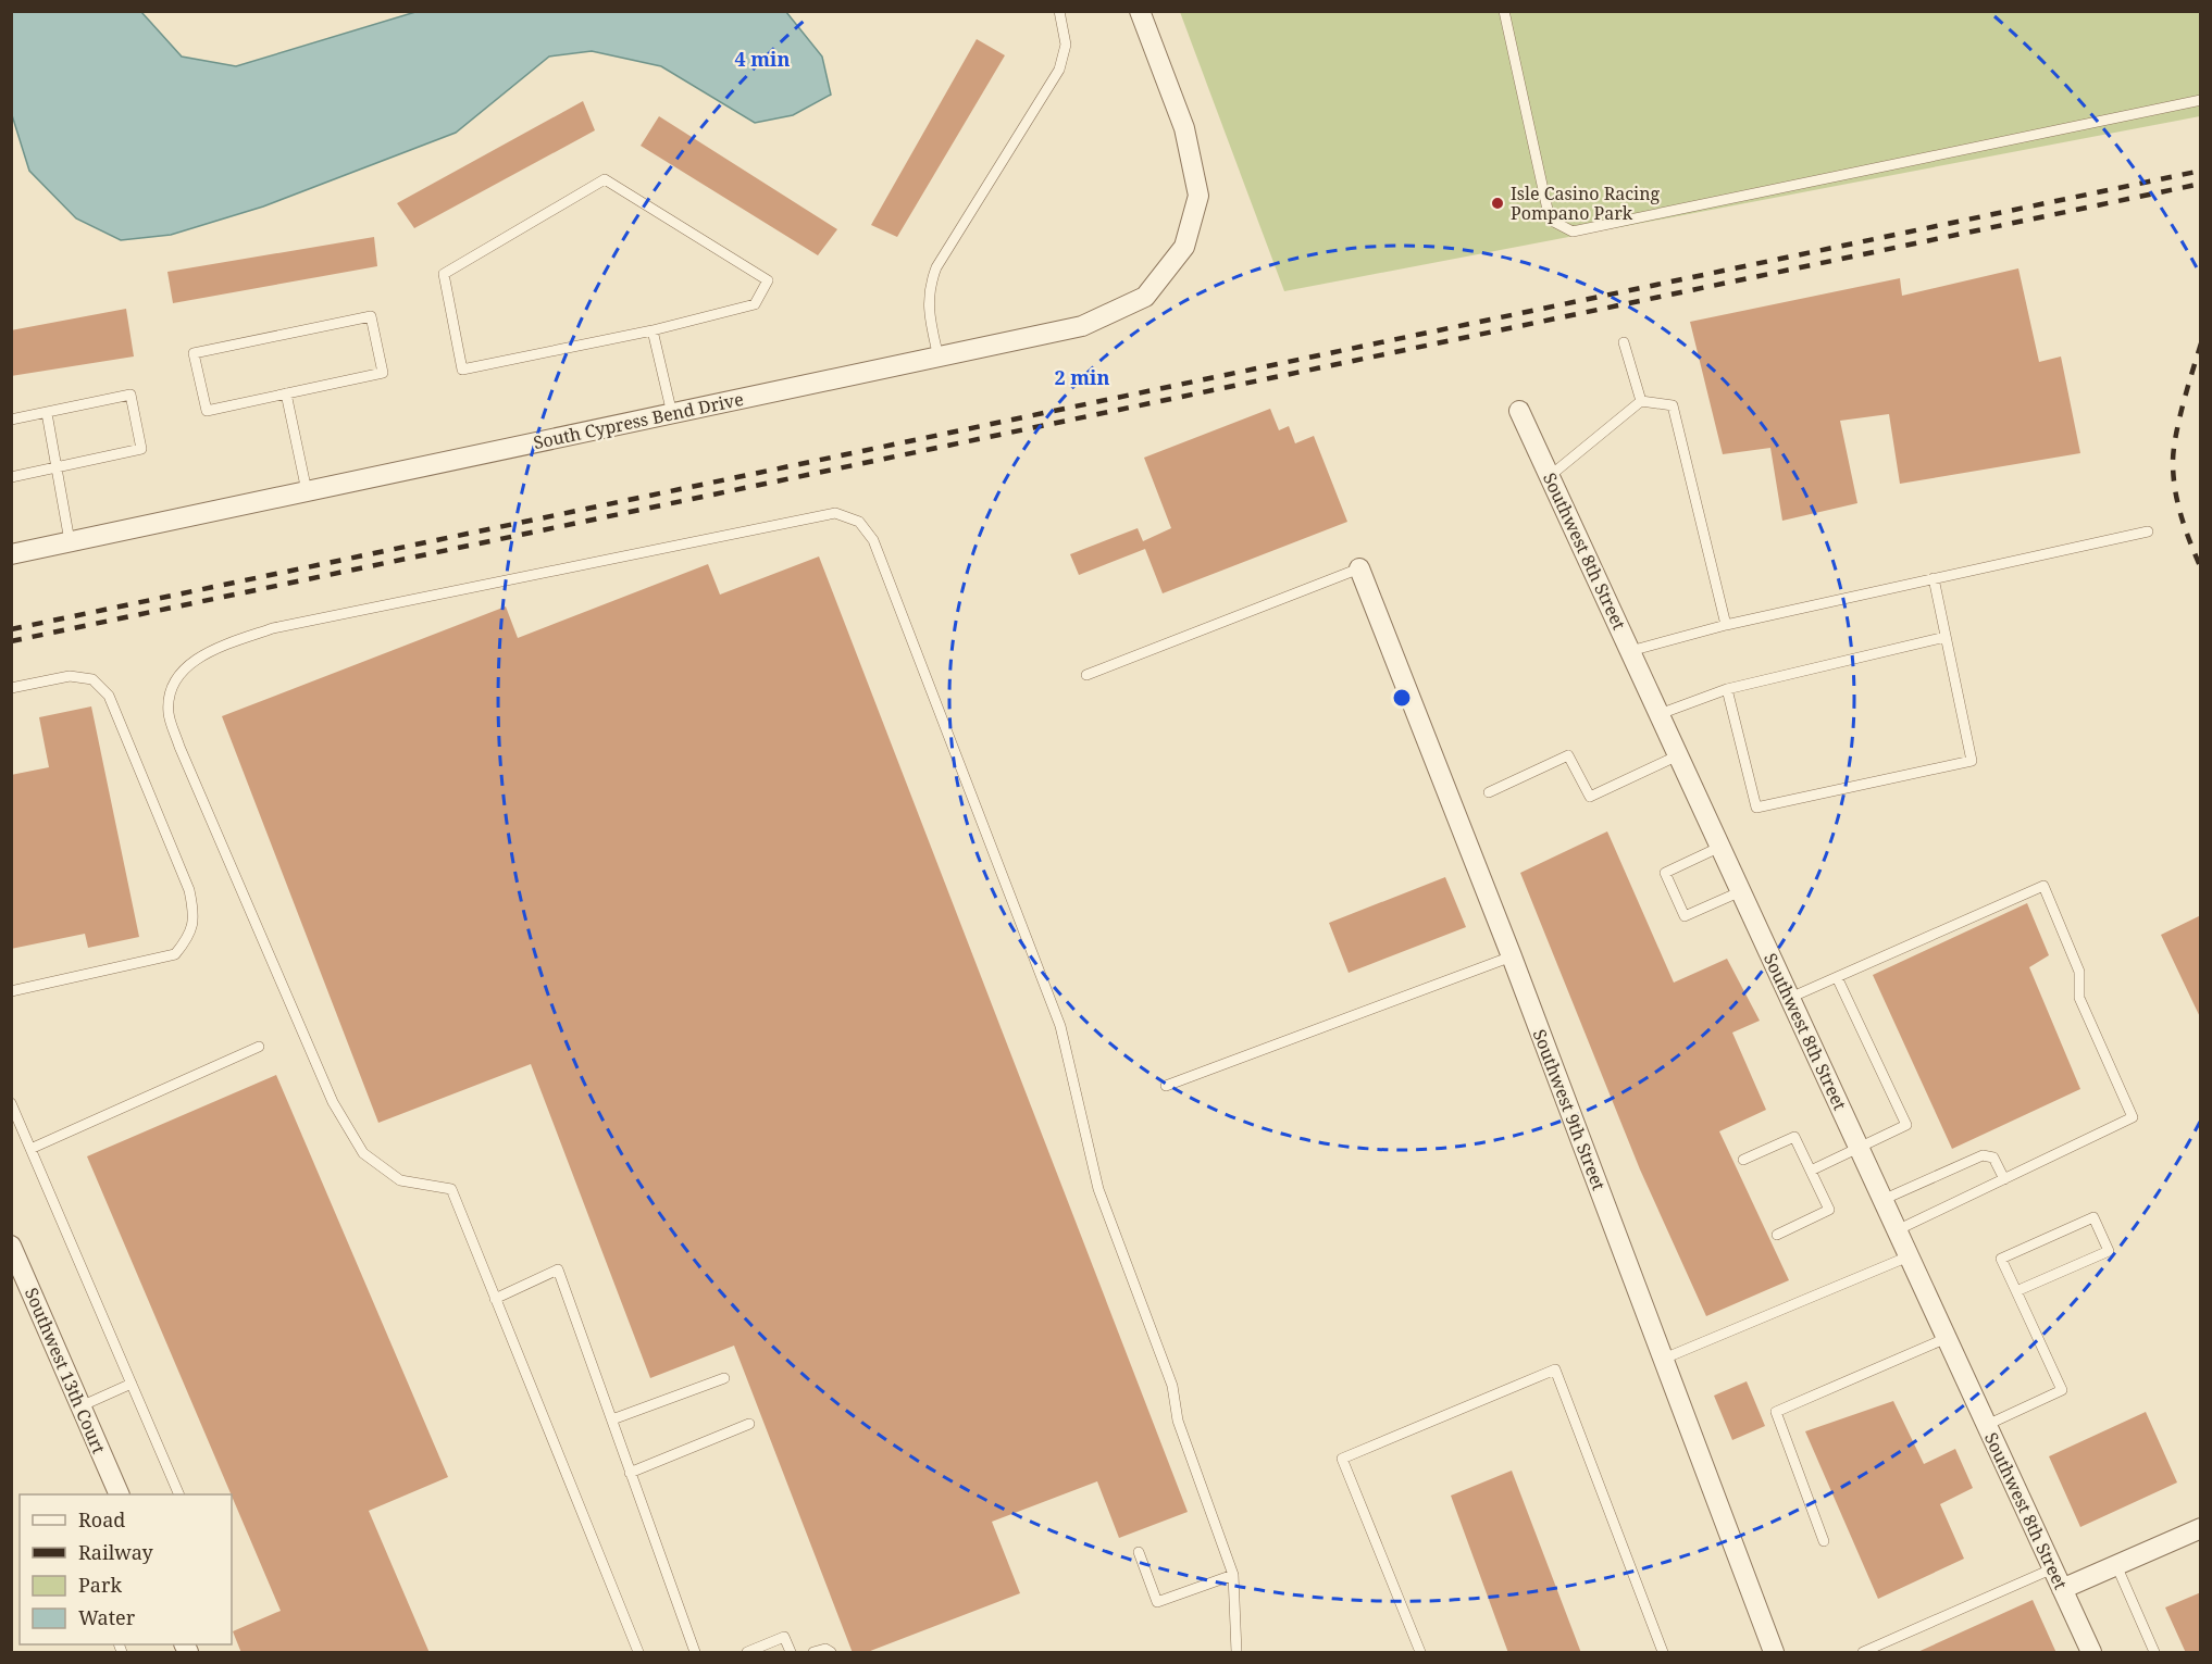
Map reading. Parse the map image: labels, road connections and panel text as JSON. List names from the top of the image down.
{
  "streets": {
    "street": [
      "South Cypress Bend Drive",
      "Southwest 8th Street",
      "Southwest 9th Street",
      "Southwest 13th Court"
    ]
  },
  "places": ["Isle Casino Racing Pompano Park"],
  "legend": [
    "Road",
    "Railway",
    "Park",
    "Water"
  ],
  "rings": ["4 min", "2 min"]
}
